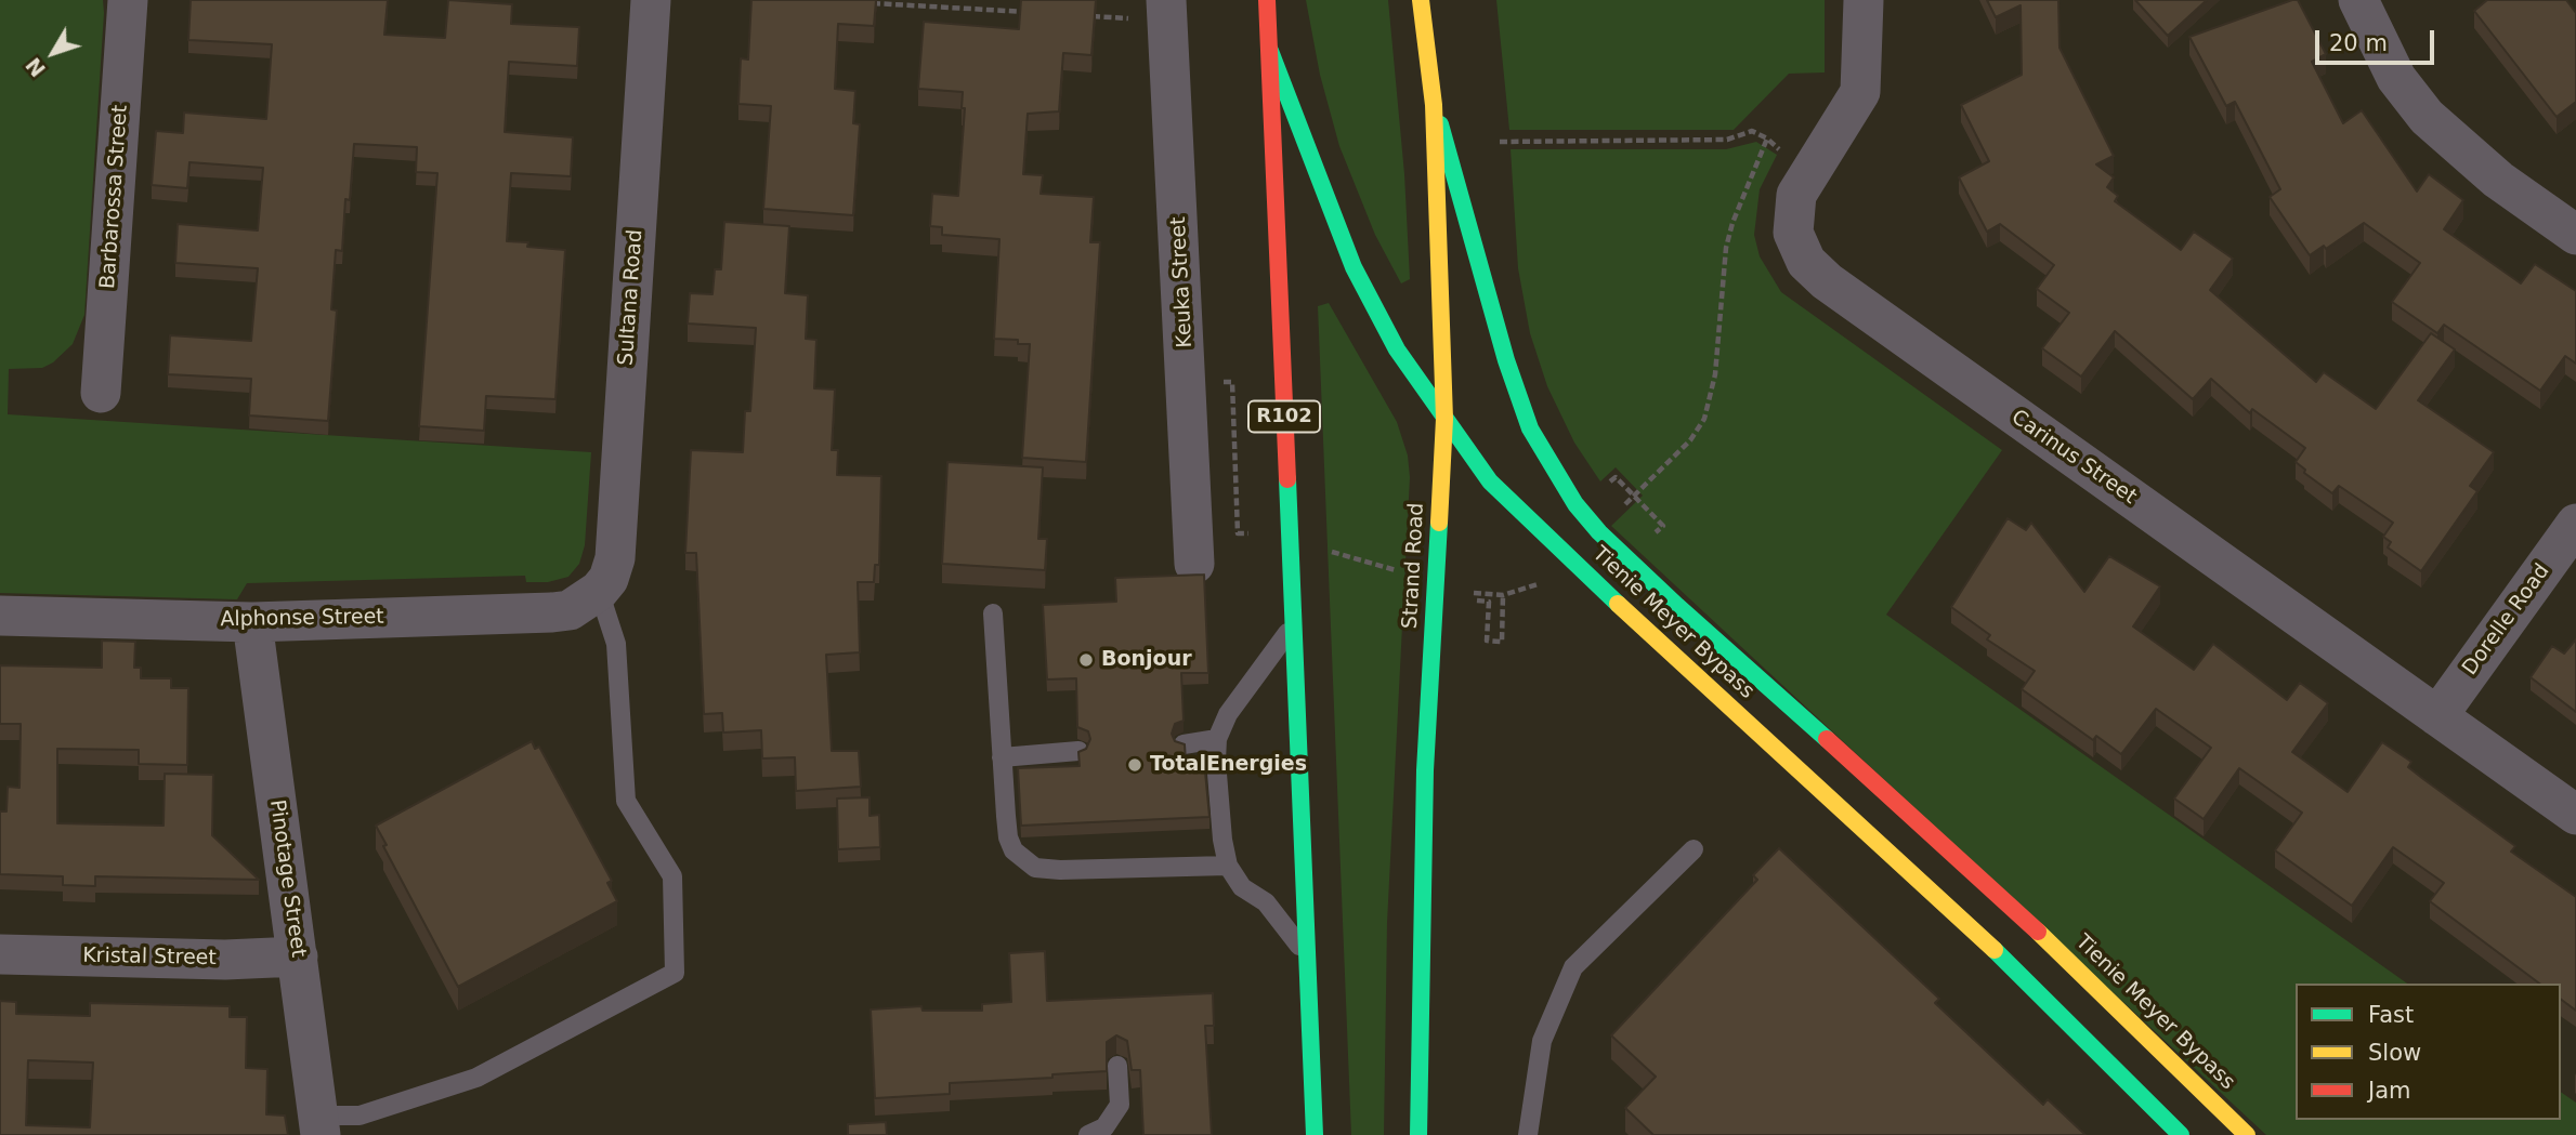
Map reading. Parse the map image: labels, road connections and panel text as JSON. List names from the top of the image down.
{
  "streets": {
    "street": [
      "Barbarossa Street",
      "Keuka Street",
      "Sultana Road",
      "R102",
      "Carinus Street",
      "Strand Road",
      "Alphonse Street",
      "Dorelle Road",
      "Tienie Meyer Bypass",
      "Pinotage Street",
      "Kristal Street"
    ]
  },
  "crossings": [
    ["Sultana Road", "Alphonse Street"],
    ["R102", "Tienie Meyer Bypass"],
    ["Carinus Street", "Dorelle Road"],
    ["Strand Road", "Tienie Meyer Bypass"],
    ["Alphonse Street", "Pinotage Street"],
    ["Pinotage Street", "Kristal Street"]
  ],
  "places": ["Bonjour", "TotalEnergies"],
  "legend": ["Fast", "Slow", "Jam"],
  "scale_bar": "20 m",
  "north": "bottom left"
}
